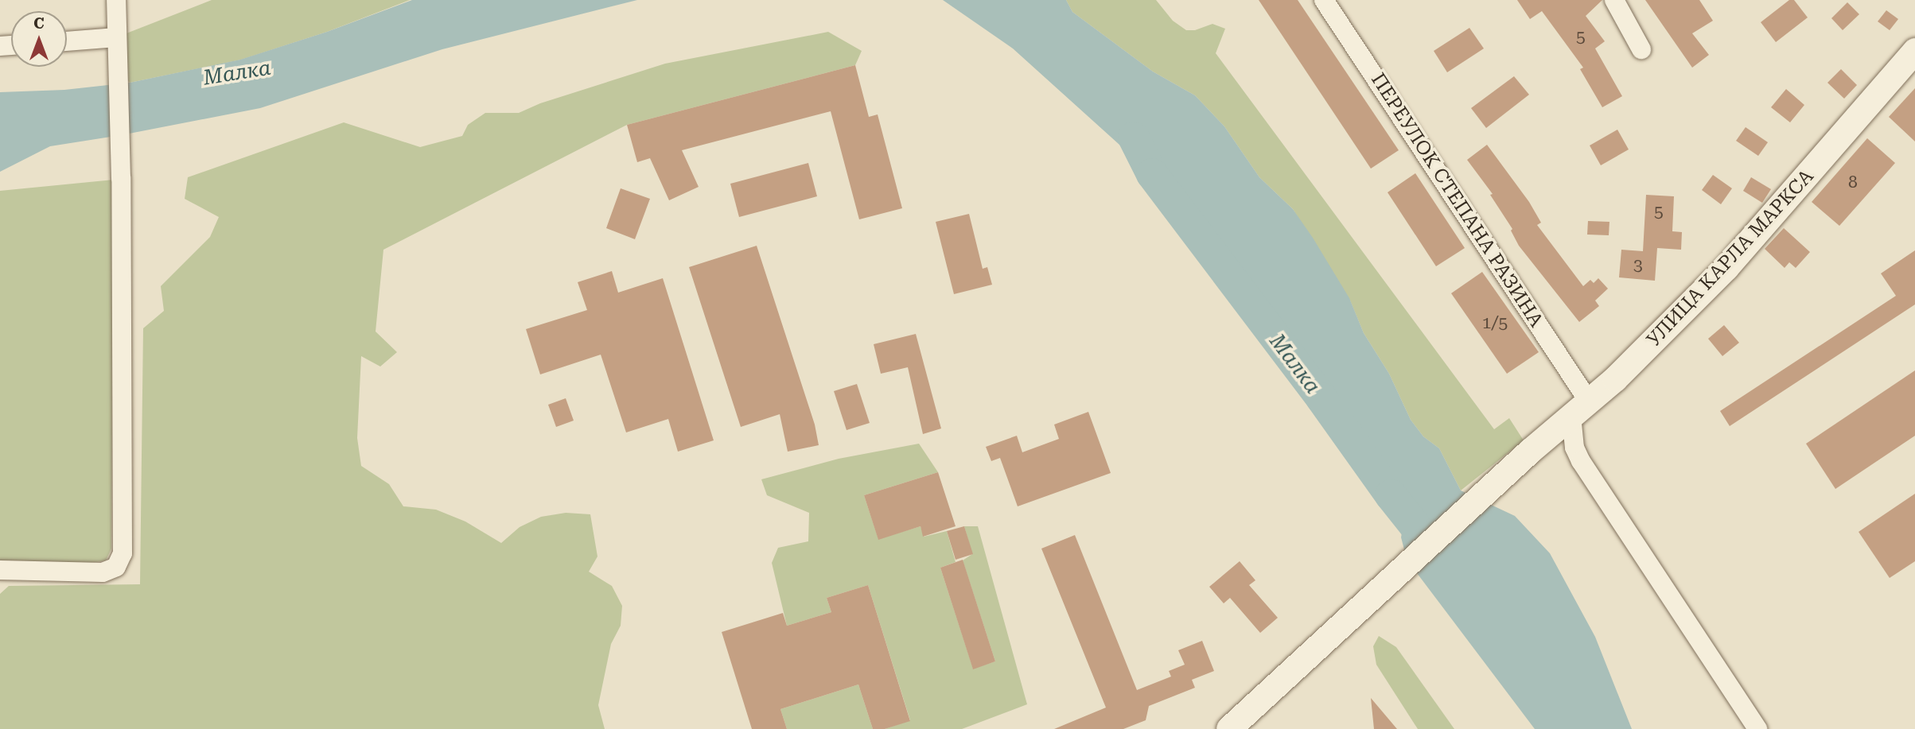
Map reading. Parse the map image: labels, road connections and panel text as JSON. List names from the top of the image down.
{
  "streets": {
    "street": ["ПЕРЕУЛОК СТЕПАНА РАЗИНА", "УЛИЦА КАРЛА МАРКСА"]
  },
  "crossings": [
    ["ПЕРЕУЛОК СТЕПАНА РАЗИНА", "УЛИЦА КАРЛА МАРКСА"]
  ],
  "water": ["Малка"],
  "house_numbers": [
    "5",
    "8",
    "5",
    "3",
    "1/5"
  ],
  "north": "top"
}
